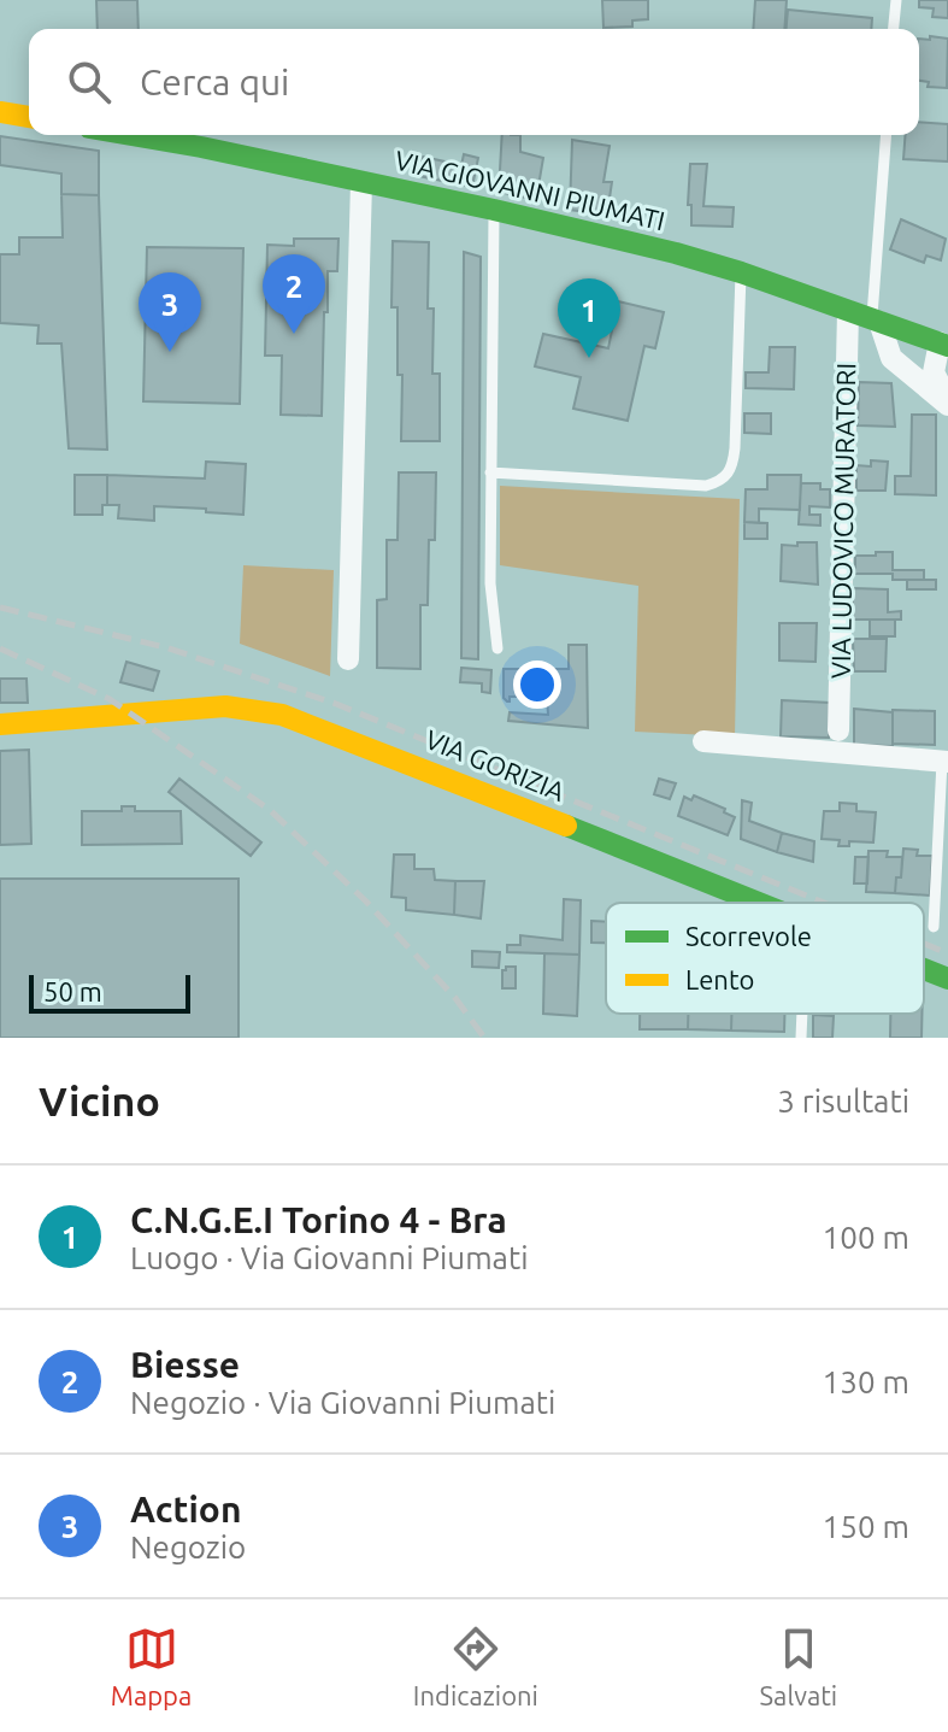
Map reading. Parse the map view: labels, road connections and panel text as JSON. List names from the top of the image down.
{
  "streets": {
    "street": ["VIA GIOVANNI PIUMATI", "VIA LUDOVICO MURATORI", "VIA GORIZIA"]
  },
  "crossings": [
    ["VIA GIOVANNI PIUMATI", "VIA LUDOVICO MURATORI"]
  ],
  "legend": ["Scorrevole", "Lento"],
  "scale_bar": "50 m",
  "page": {
    "search": "Cerca qui",
    "pins": ["2", "3", "1"],
    "scale": "50 m",
    "heading": ["Vicino", "3 risultati"],
    "list": [
      {
        "mark": "1",
        "name": "C.N.G.E.I Torino 4 - Bra",
        "note": "Luogo · Via Giovanni Piumati",
        "value": "100 m"
      },
      {
        "mark": "2",
        "name": "Biesse",
        "note": "Negozio · Via Giovanni Piumati",
        "value": "130 m"
      },
      {
        "mark": "3",
        "name": "Action",
        "note": "Negozio",
        "value": "150 m"
      }
    ],
    "nav": ["Mappa", "Indicazioni", "Salvati"]
  }
}
